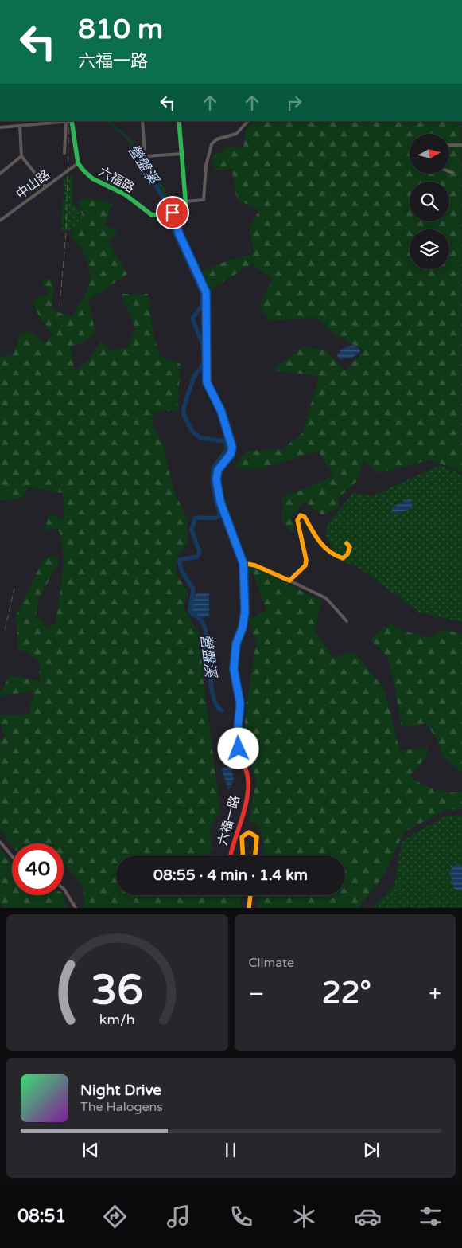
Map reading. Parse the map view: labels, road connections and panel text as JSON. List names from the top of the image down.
{
  "streets": {
    "street": ["六福路", "中山路", "六福一路"]
  },
  "crossings": [
    ["六福路", "中山路"],
    ["六福路", "六福一路"]
  ],
  "water": ["營盤溪"],
  "north": "right",
  "page": {
    "turn": ["810 m", "六福一路"],
    "limit": "40",
    "trip": "08:55 · 4 min · 1.4 km",
    "tile": "Climate",
    "heat": ["−", "22°", "+"],
    "song": ["Night Drive", "The Halogens"],
    "tabs": "08:51",
    "gauge": ["36", "km/h"]
  }
}
